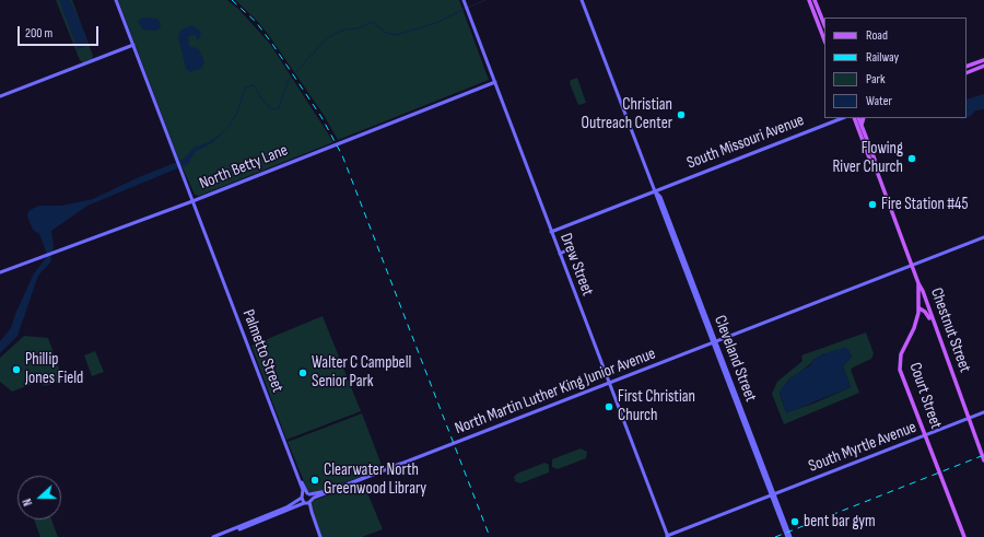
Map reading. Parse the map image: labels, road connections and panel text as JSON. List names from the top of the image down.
{
  "streets": {
    "main road": ["Chestnut Street", "Court Street"],
    "street": [
      "South Missouri Avenue",
      "North Betty Lane",
      "Drew Street",
      "Palmetto Street",
      "Cleveland Street",
      "North Martin Luther King Junior Avenue",
      "South Myrtle Avenue"
    ]
  },
  "crossings": [
    ["South Missouri Avenue", "Drew Street"],
    ["South Missouri Avenue", "Cleveland Street"],
    ["North Betty Lane", "Drew Street"],
    ["North Betty Lane", "Palmetto Street"],
    ["Drew Street", "North Martin Luther King Junior Avenue"],
    ["Drew Street", "South Myrtle Avenue"],
    ["Chestnut Street", "Court Street"],
    ["Chestnut Street", "South Myrtle Avenue"],
    ["Palmetto Street", "North Martin Luther King Junior Avenue"],
    ["Cleveland Street", "North Martin Luther King Junior Avenue"],
    ["Cleveland Street", "South Myrtle Avenue"],
    ["North Martin Luther King Junior Avenue", "Court Street"],
    ["Court Street", "South Myrtle Avenue"]
  ],
  "places": [
    "Christian Outreach Center",
    "Flowing River Church",
    "Fire Station #45",
    "Phillip Jones Field",
    "Walter C Campbell Senior Park",
    "First Christian Church",
    "Clearwater North Greenwood Library",
    "bent bar gym"
  ],
  "legend": [
    "Road",
    "Railway",
    "Park",
    "Water"
  ],
  "scale_bar": "200 m",
  "north": "left"
}
